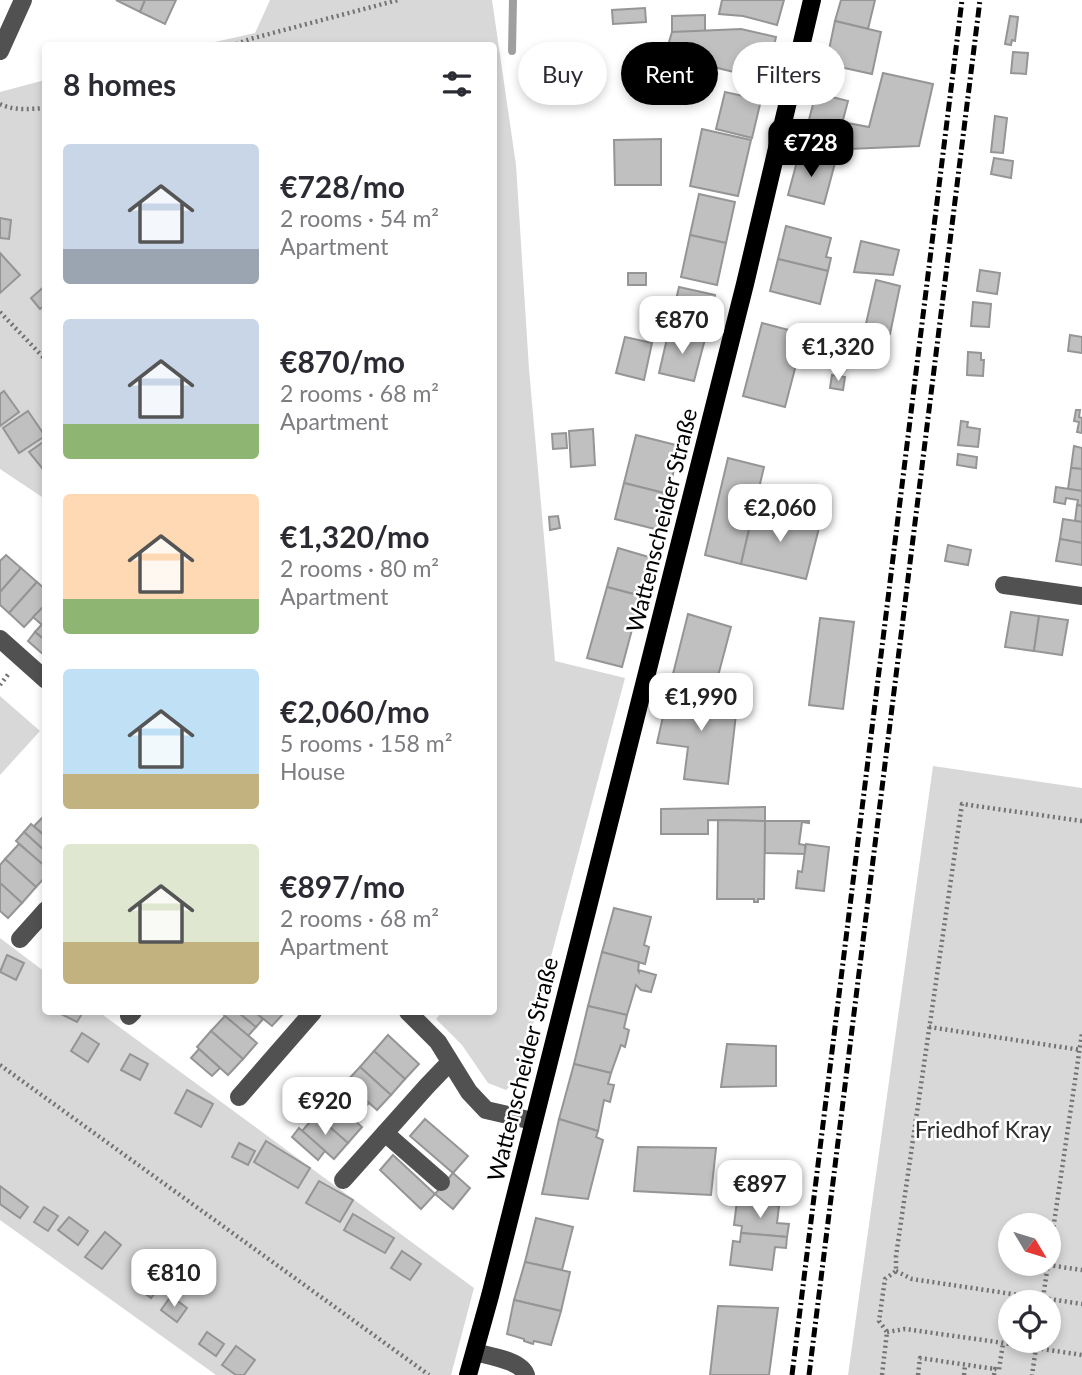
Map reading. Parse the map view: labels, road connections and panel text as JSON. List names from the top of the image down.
{
  "streets": {
    "main road": ["Wattenscheider Straße"]
  },
  "parks": ["Friedhof Kray"],
  "north": "bottom right",
  "page": {
    "chip": ["Buy", "Rent", "Filters"],
    "heading": "8 homes",
    "price": [
      "€728",
      "€870",
      "€1,320",
      "€2,060",
      "€1,990",
      "€920",
      "€897",
      "€810"
    ],
    "list": [
      {
        "name": "€728/mo",
        "note": "2 rooms · 54 m² · Apartment"
      },
      {
        "name": "€870/mo",
        "note": "2 rooms · 68 m² · Apartment"
      },
      {
        "name": "€1,320/mo",
        "note": "2 rooms · 80 m² · Apartment"
      },
      {
        "name": "€2,060/mo",
        "note": "5 rooms · 158 m² · House"
      },
      {
        "name": "€897/mo",
        "note": "2 rooms · 68 m² · Apartment"
      }
    ]
  }
}
